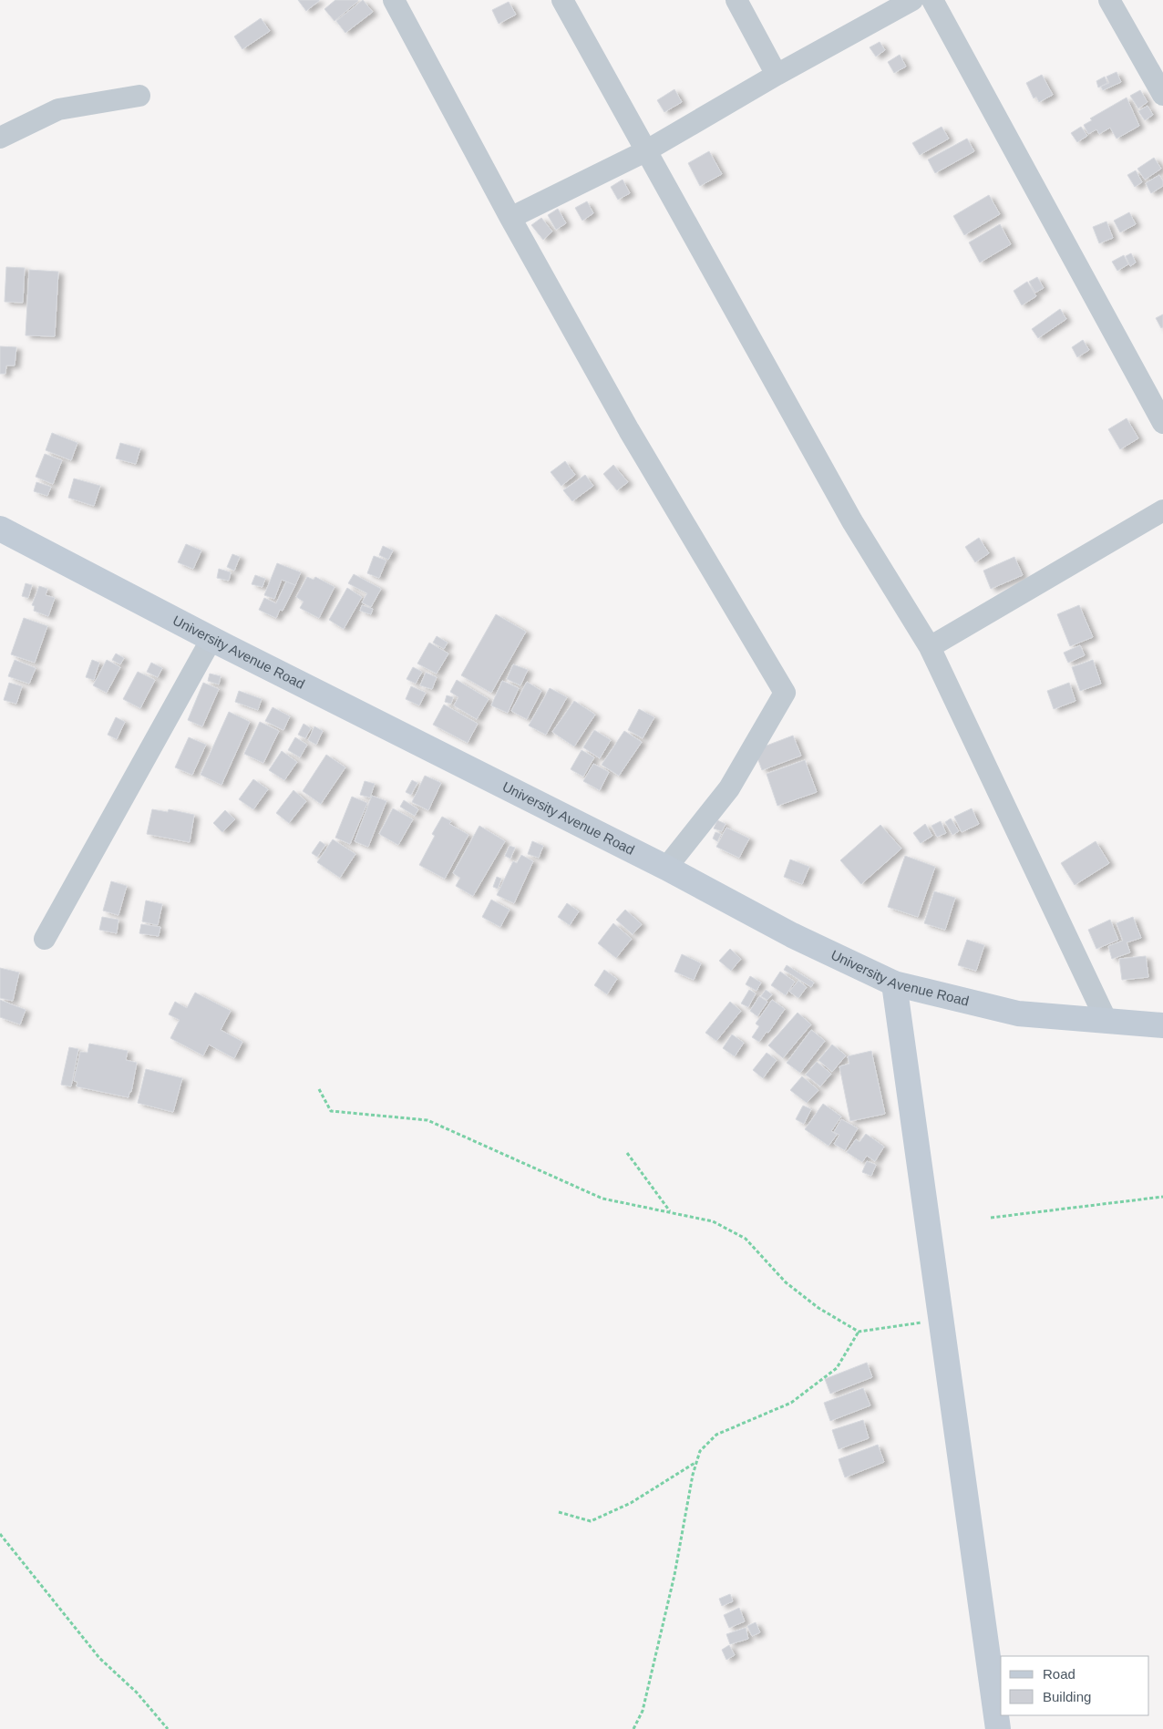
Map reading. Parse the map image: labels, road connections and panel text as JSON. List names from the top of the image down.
{
  "streets": {
    "main road": ["University Avenue Road"]
  },
  "legend": ["Road", "Building"]
}
